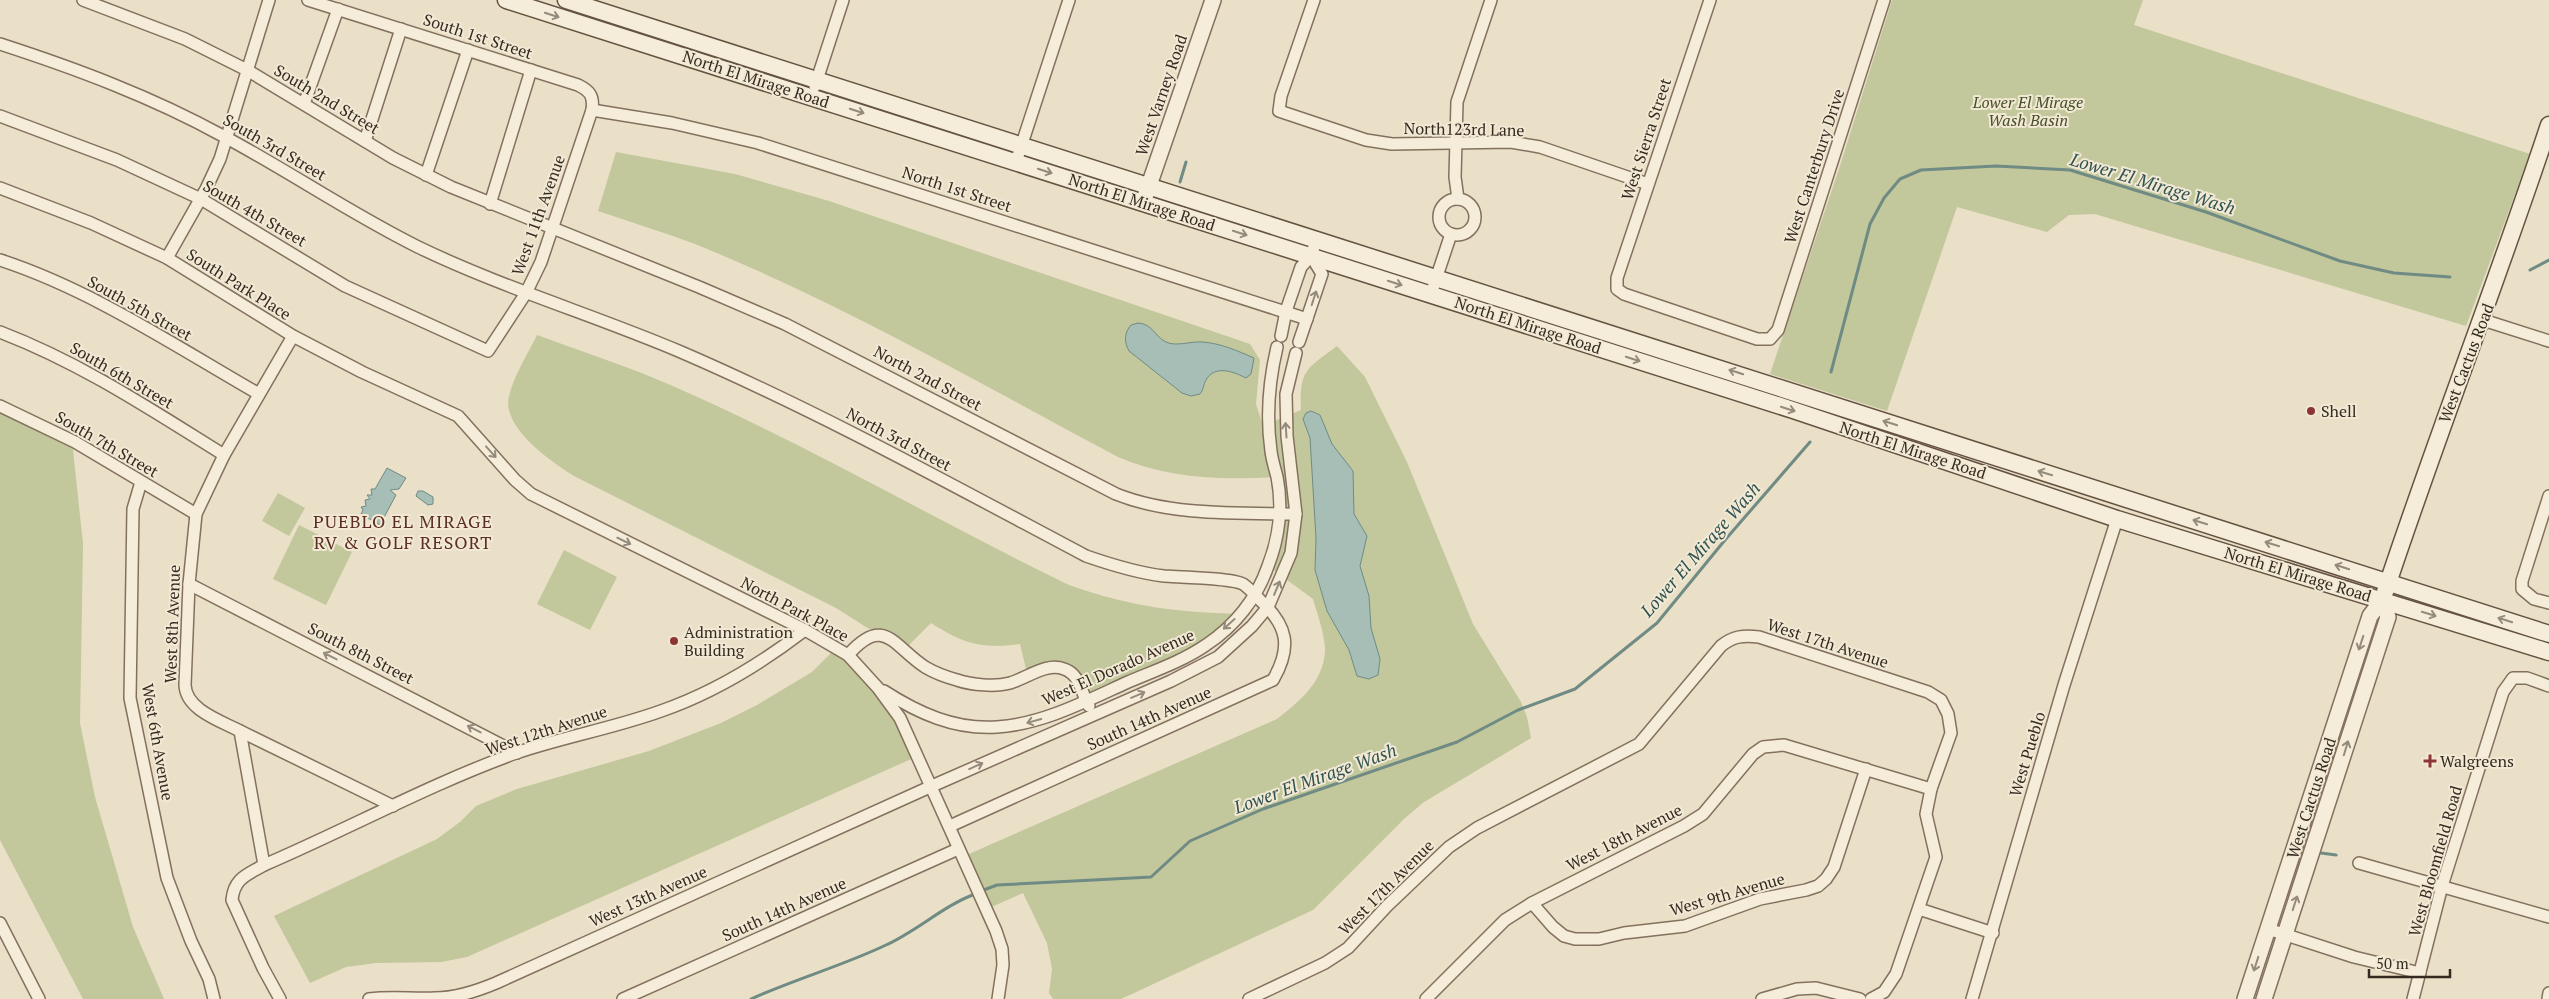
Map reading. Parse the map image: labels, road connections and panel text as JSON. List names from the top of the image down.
{
  "streets": {
    "main road": ["North El Mirage Road", "West Cactus Road"],
    "street": [
      "South 1st Street",
      "West Varney Road",
      "South 2nd Street",
      "North123rd Lane",
      "West Sierra Street",
      "South 3rd Street",
      "West Canterbury Drive",
      "North 1st Street",
      "South 4th Street",
      "West 11th Avenue",
      "South Park Place",
      "South 5th Street",
      "South 6th Street",
      "North 2nd Street",
      "North 3rd Street",
      "South 7th Street",
      "North Park Place",
      "West 8th Avenue",
      "West 17th Avenue",
      "South 8th Street",
      "West El Dorado Avenue",
      "South 14th Avenue",
      "West 12th Avenue",
      "West 6th Avenue",
      "West Pueblo",
      "West 18th Avenue",
      "West Bloomfield Road",
      "West 9th Avenue",
      "West 13th Avenue"
    ]
  },
  "crossings": [
    ["South 1st Street", "North 1st Street"],
    ["South 1st Street", "West 11th Avenue"],
    ["North El Mirage Road", "West Varney Road"],
    ["North El Mirage Road", "West Cactus Road"],
    ["North El Mirage Road", "West El Dorado Avenue"],
    ["North El Mirage Road", "West Pueblo"],
    ["South 2nd Street", "West 11th Avenue"],
    ["South 2nd Street", "North 2nd Street"],
    ["North123rd Lane", "West Sierra Street"],
    ["West Sierra Street", "West Canterbury Drive"],
    ["South 3rd Street", "West 11th Avenue"],
    ["South 3rd Street", "North 3rd Street"],
    ["North 1st Street", "West 11th Avenue"],
    ["North 1st Street", "West El Dorado Avenue"],
    ["South 4th Street", "West 11th Avenue"],
    ["West 11th Avenue", "North 2nd Street"],
    ["West 11th Avenue", "North 3rd Street"],
    ["South Park Place", "North Park Place"],
    ["South Park Place", "West 8th Avenue"],
    ["South 5th Street", "West 8th Avenue"],
    ["South 6th Street", "West 8th Avenue"],
    ["North 2nd Street", "West El Dorado Avenue"],
    ["North 3rd Street", "West El Dorado Avenue"],
    ["North 3rd Street", "South 14th Avenue"],
    ["South 7th Street", "West 8th Avenue"],
    ["South 7th Street", "West 6th Avenue"],
    ["North Park Place", "West El Dorado Avenue"],
    ["North Park Place", "South 14th Avenue"],
    ["North Park Place", "West 12th Avenue"],
    ["North Park Place", "West 13th Avenue"],
    ["West 8th Avenue", "South 8th Street"],
    ["West 8th Avenue", "West 12th Avenue"],
    ["West 17th Avenue", "West 18th Avenue"],
    ["South 8th Street", "West 12th Avenue"],
    ["West El Dorado Avenue", "South 14th Avenue"],
    ["West El Dorado Avenue", "West 13th Avenue"],
    ["West 18th Avenue", "West 9th Avenue"]
  ],
  "one_way": ["North Park Place", "South 8th Street"],
  "districts": ["PUEBLO EL MIRAGE RV & GOLF RESORT"],
  "water": ["Lower El Mirage Wash"],
  "parks": ["Lower El Mirage Wash Basin"],
  "places": {
    "other": ["Shell", "Administration Building"],
    "health": ["Walgreens"]
  },
  "scale_bar": "50 m"
}
